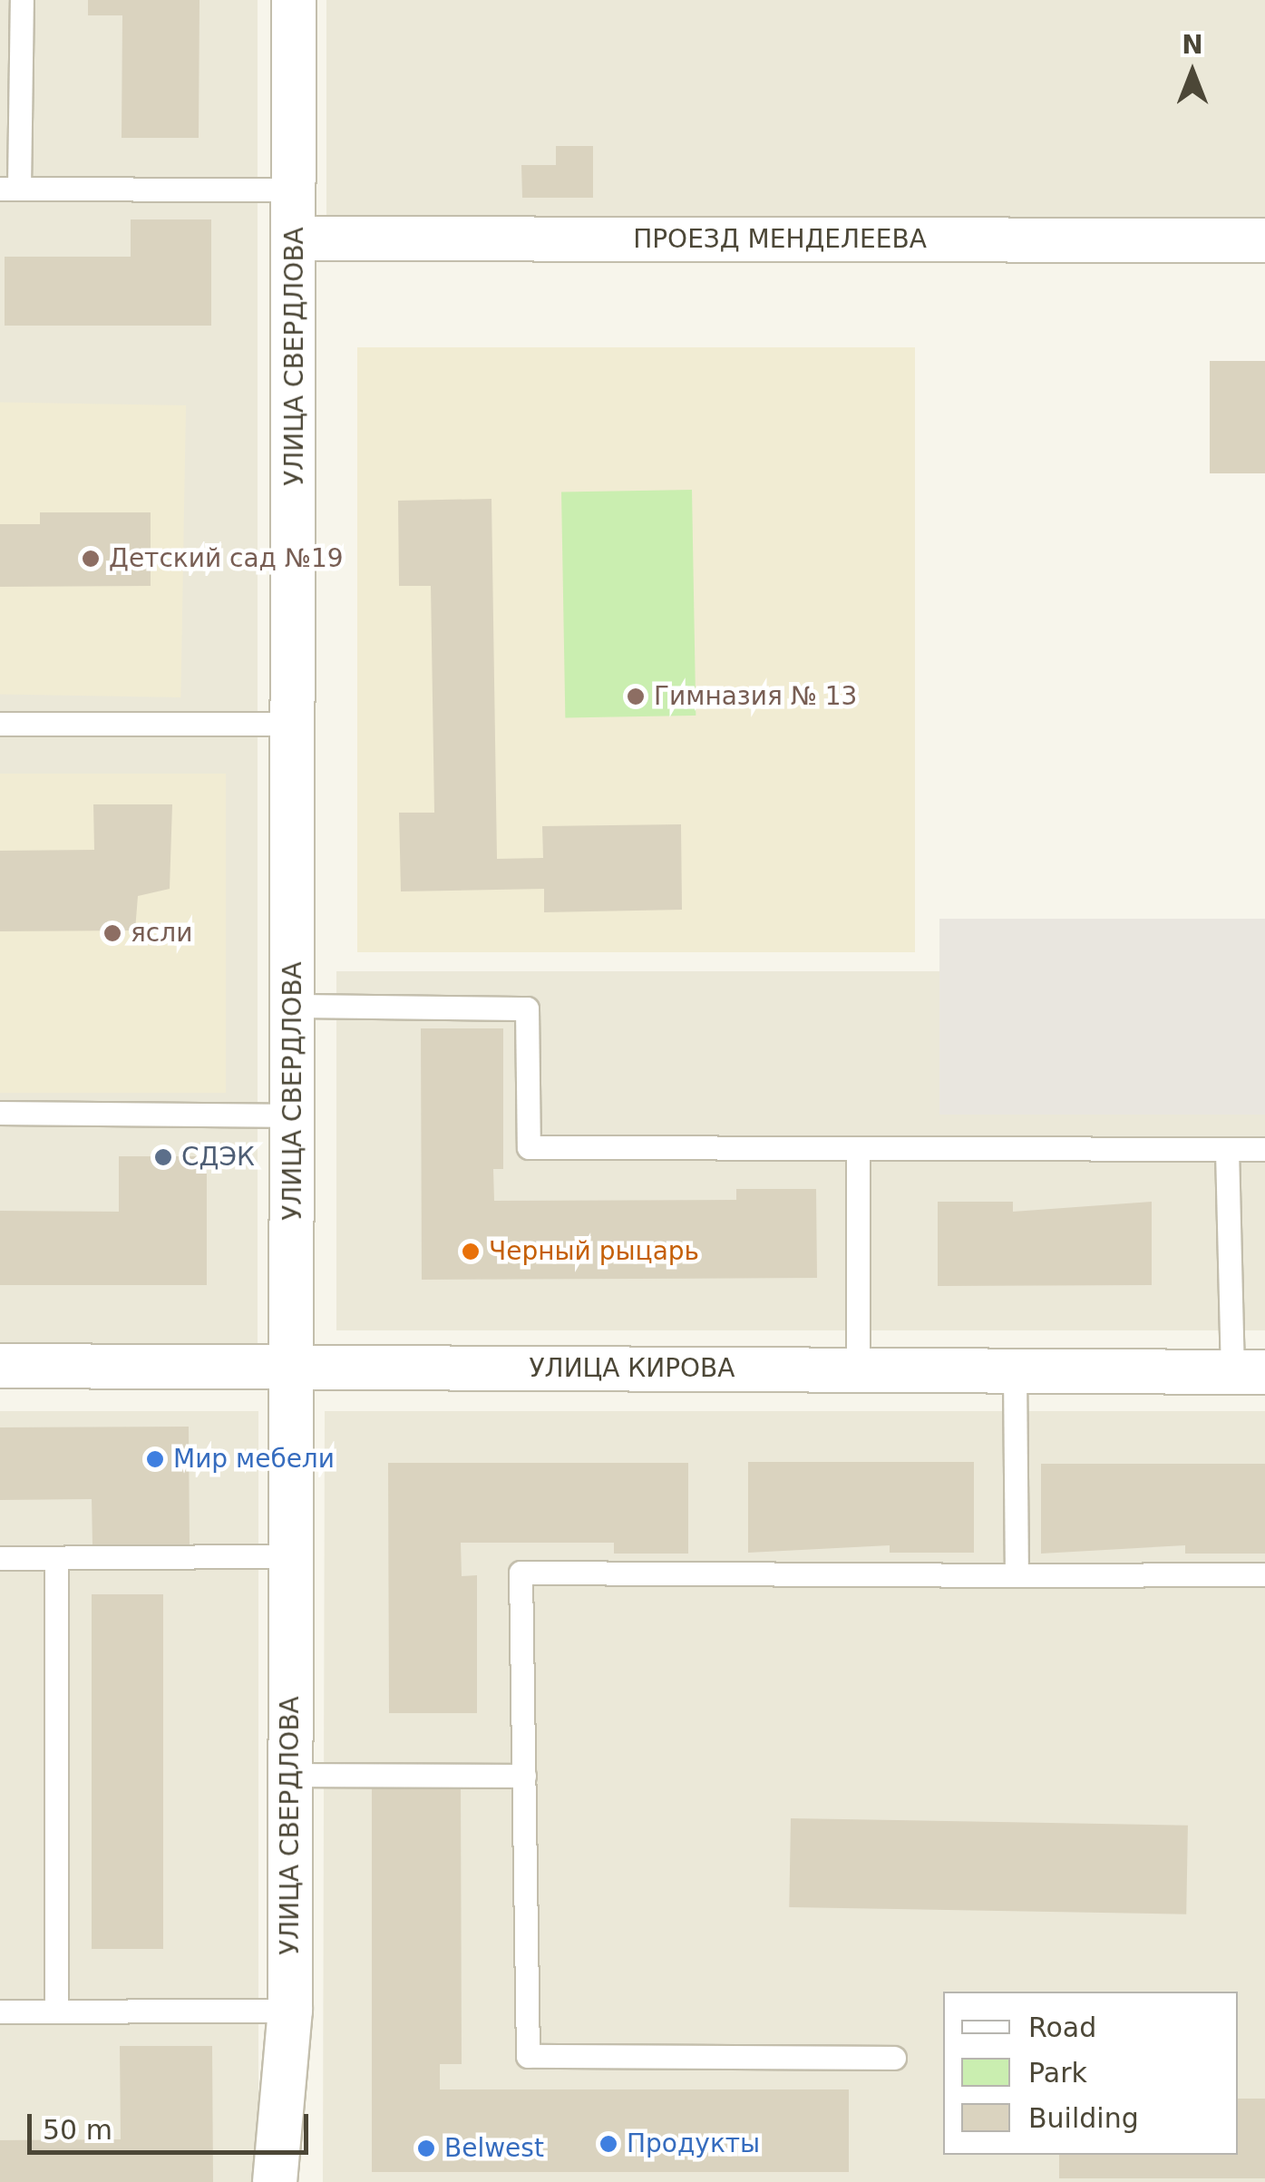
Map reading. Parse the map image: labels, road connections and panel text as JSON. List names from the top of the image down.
{
  "streets": {
    "street": ["ПРОЕЗД МЕНДЕЛЕЕВА", "УЛИЦА СВЕРДЛОВА", "УЛИЦА КИРОВА"]
  },
  "crossings": [
    ["ПРОЕЗД МЕНДЕЛЕЕВА", "УЛИЦА СВЕРДЛОВА"],
    ["УЛИЦА СВЕРДЛОВА", "УЛИЦА КИРОВА"]
  ],
  "places": [
    "Детский сад №19",
    "Гимназия № 13",
    "ясли",
    "СДЭК",
    "Черный рыцарь",
    "Мир мебели",
    "Продукты",
    "Belwest"
  ],
  "legend": ["Road", "Park", "Building"],
  "scale_bar": "50 m",
  "north": "top"
}
